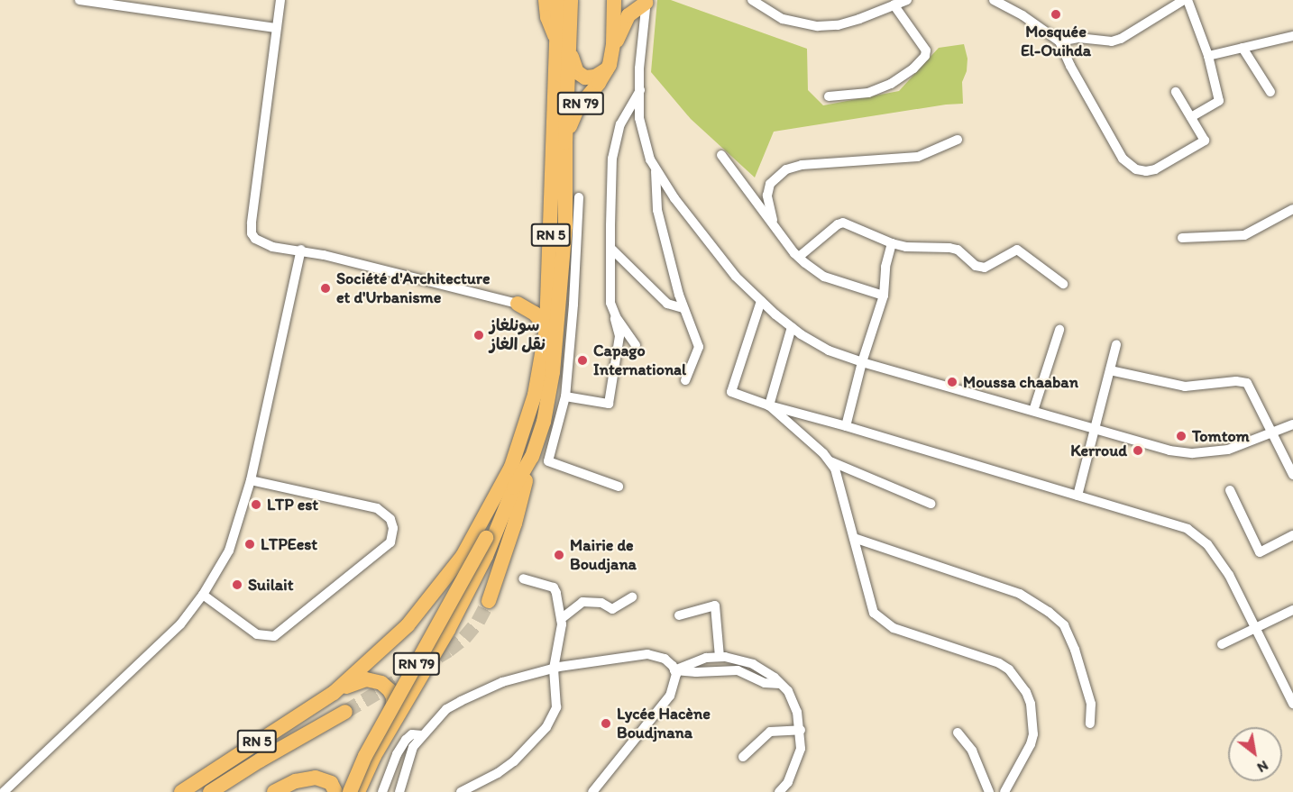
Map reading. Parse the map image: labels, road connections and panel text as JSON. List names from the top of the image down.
{
  "streets": {
    "highway": ["RN 79", "RN 5"]
  },
  "crossings": [
    ["RN 79", "RN 5"]
  ],
  "places": [
    "Mosquée El-Ouihda",
    "Société d'Architecture et d'Urbanisme",
    "سونلغاز نقل الغاز",
    "Capago International",
    "Moussa chaaban",
    "Tomtom",
    "Kerroud",
    "LTP est",
    "LTPEest",
    "Mairie de Boudjana",
    "Suilait",
    "Lycée Hacène Boudjnana"
  ],
  "north": "bottom right"
}
